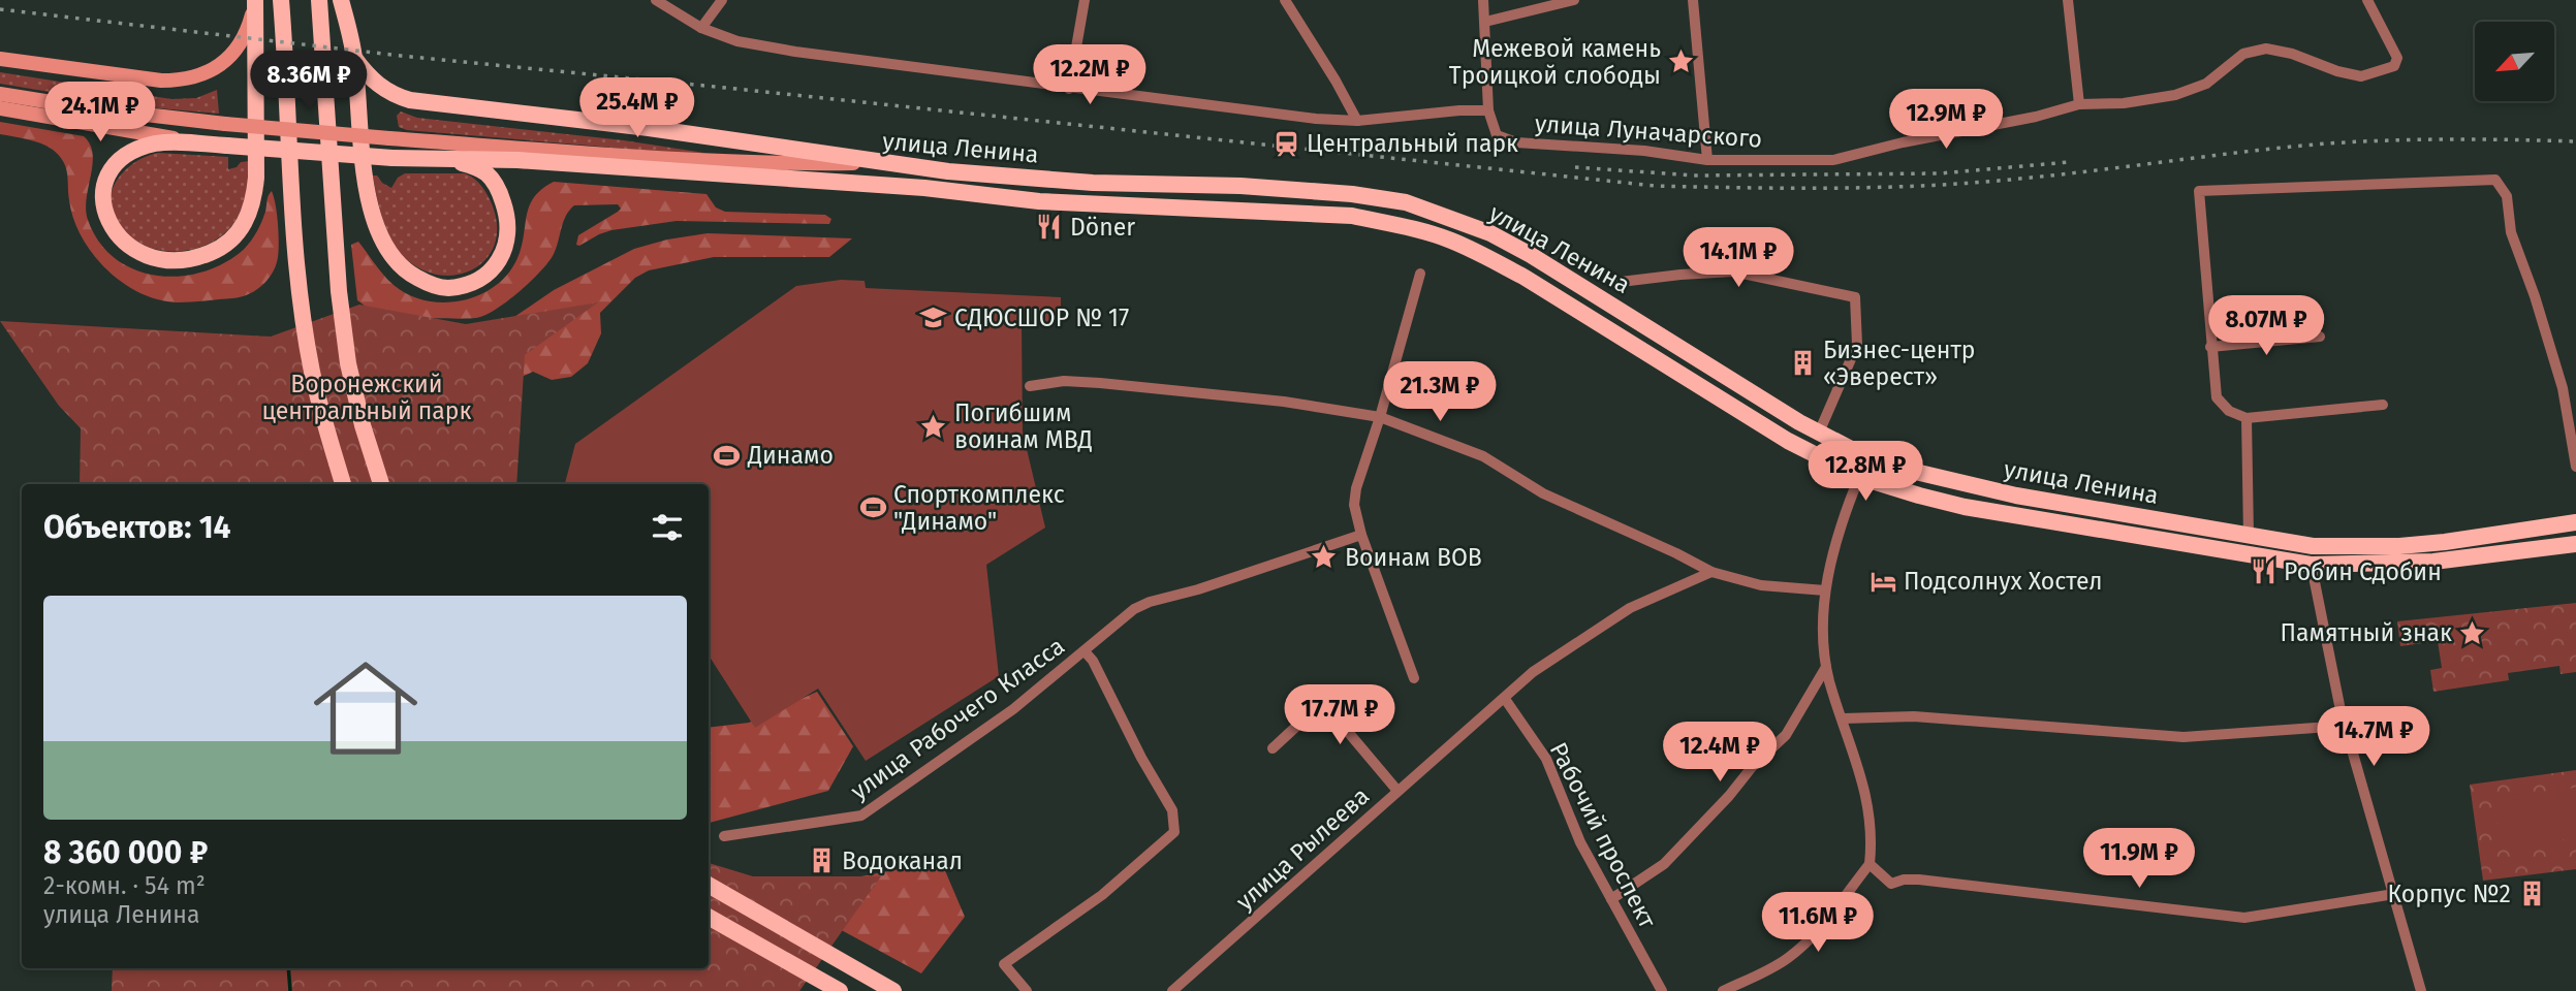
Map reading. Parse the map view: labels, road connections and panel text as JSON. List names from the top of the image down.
{
  "streets": {
    "main road": ["улица Ленина"],
    "street": [
      "улица Луначарского",
      "улица Рабочего Класса",
      "Рабочий проспект",
      "улица Рылеева"
    ]
  },
  "crossings": [
    ["Рабочий проспект", "улица Рылеева"]
  ],
  "parks": ["Воронежский центральный парк"],
  "places": {
    "place": [
      "Межевой камень Троицкой слободы",
      "Погибшим воинам МВД",
      "Воинам ВОВ",
      "Памятный знак"
    ],
    "station": ["Центральный парк"],
    "restaurant": ["Döner", "Робин Сдобин"],
    "school or university": ["СДЮСШОР № 17"],
    "building": ["Бизнес-центр «Эверест»", "Водоканал", "Корпус №2"],
    "sports": ["Динамо", "Спорткомплекс \"Динамо\""],
    "hotel": ["Подсолнух Хостел"]
  },
  "north": "bottom left",
  "page": {
    "price": [
      "12.2M ₽",
      "8.36M ₽",
      "25.4M ₽",
      "24.1M ₽",
      "12.9M ₽",
      "14.1M ₽",
      "8.07M ₽",
      "21.3M ₽",
      "12.8M ₽",
      "17.7M ₽",
      "14.7M ₽",
      "12.4M ₽",
      "11.9M ₽",
      "11.6M ₽"
    ],
    "heading": "Объектов: 14",
    "list": [
      {
        "name": "8 360 000 ₽",
        "note": "2-комн. · 54 m² · улица Ленина"
      }
    ]
  }
}
